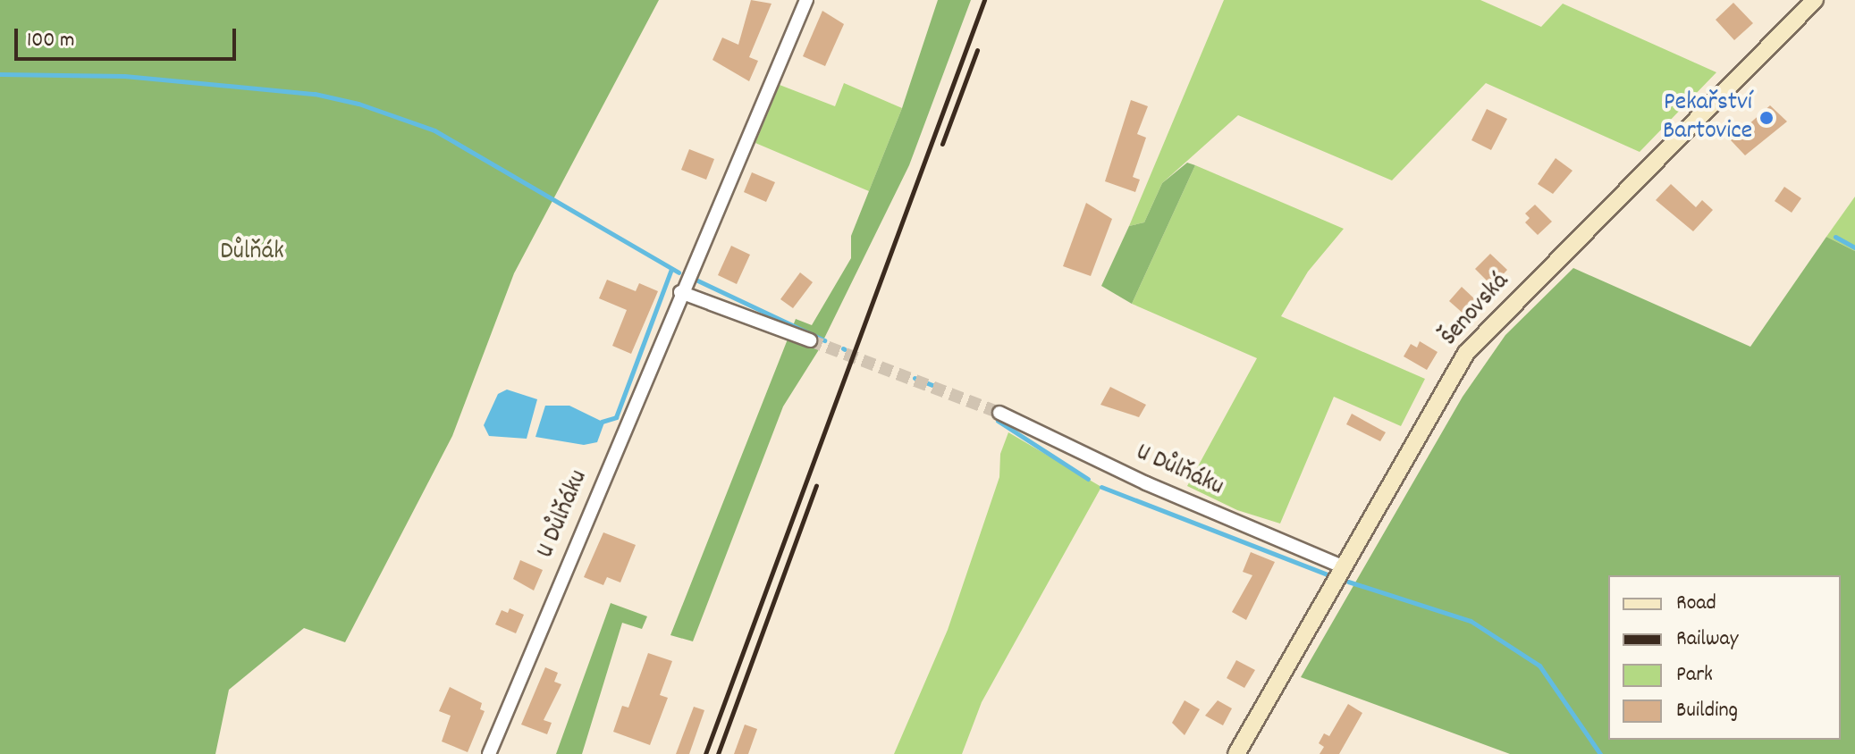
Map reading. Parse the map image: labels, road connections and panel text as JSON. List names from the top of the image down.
{
  "streets": {
    "street": ["Šenovská", "U Důlňáku"]
  },
  "crossings": [
    ["Šenovská", "U Důlňáku"]
  ],
  "parks": ["Důlňák"],
  "places": ["Pekařství Bartovice"],
  "legend": [
    "Road",
    "Railway",
    "Park",
    "Building"
  ],
  "scale_bar": "100 m"
}
